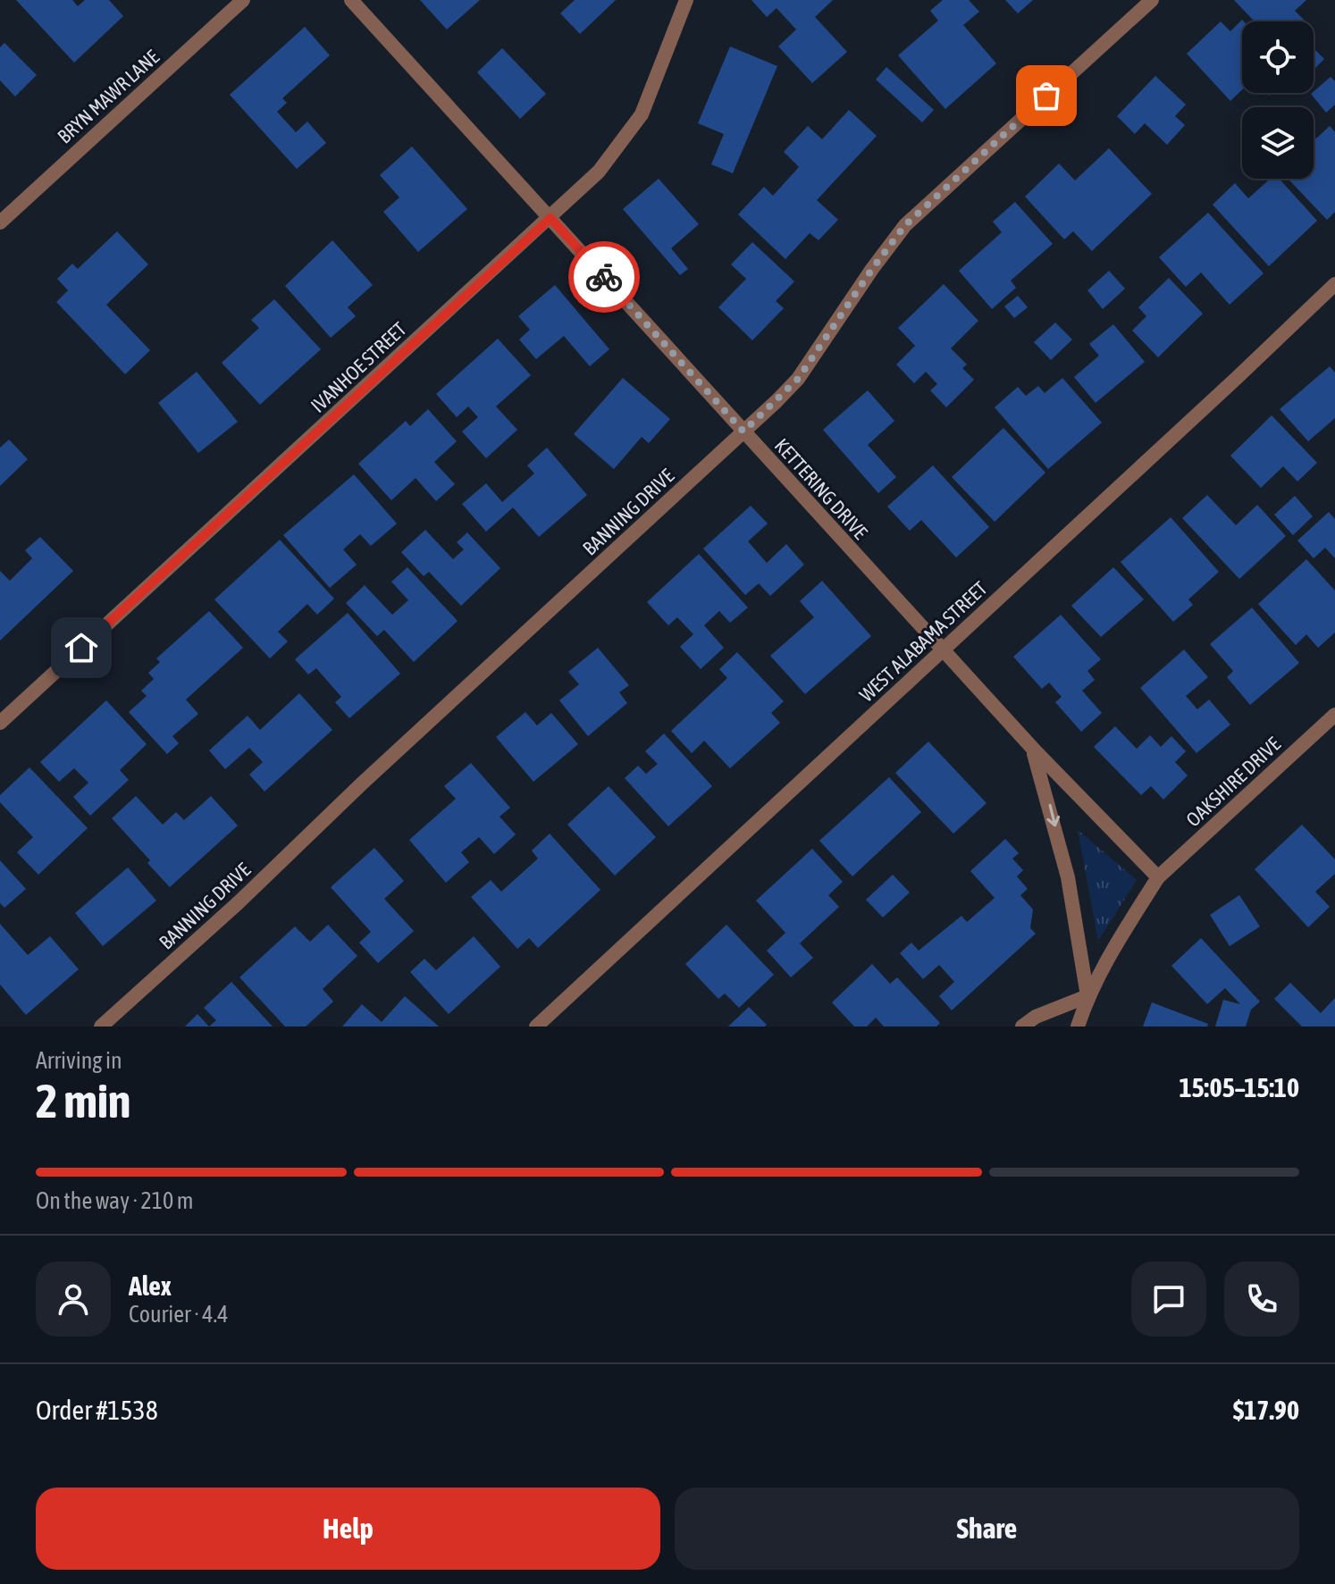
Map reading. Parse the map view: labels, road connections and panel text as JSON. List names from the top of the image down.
{
  "streets": {
    "street": [
      "BRYN MAWR LANE",
      "IVANHOE STREET",
      "KETTERING DRIVE",
      "BANNING DRIVE",
      "WEST ALABAMA STREET",
      "OAKSHIRE DRIVE"
    ]
  },
  "crossings": [
    ["IVANHOE STREET", "KETTERING DRIVE"],
    ["KETTERING DRIVE", "BANNING DRIVE"],
    ["KETTERING DRIVE", "WEST ALABAMA STREET"],
    ["KETTERING DRIVE", "OAKSHIRE DRIVE"]
  ],
  "page": {
    "heading": ["2 min", "Arriving in", "15:05–15:10"],
    "panel": [
      "Alex",
      "Courier · 4.4",
      "Order #1538",
      "$17.90"
    ],
    "bar": "On the way · 210 m",
    "buttons": ["Help", "Share"]
  }
}
